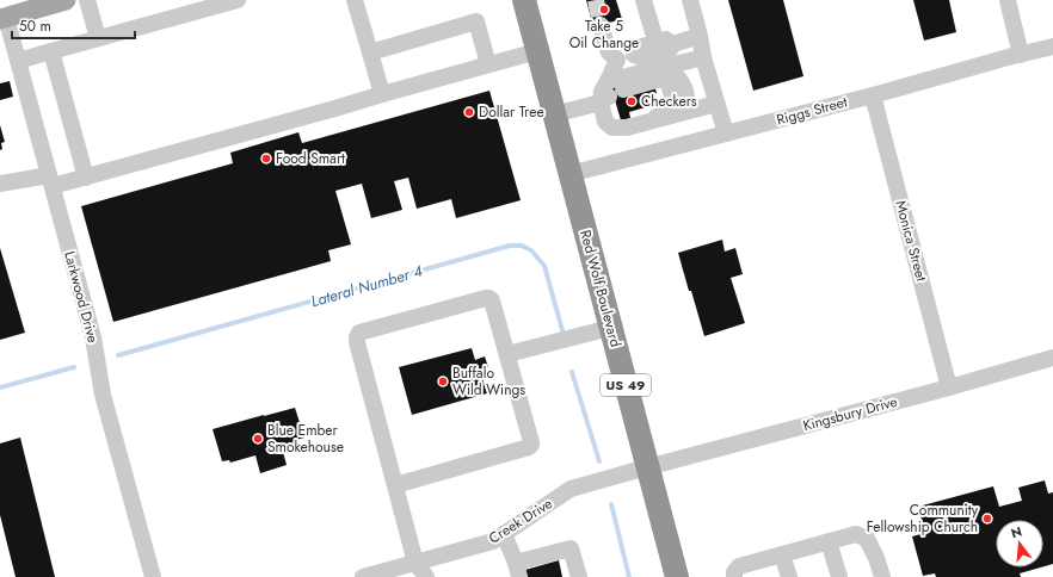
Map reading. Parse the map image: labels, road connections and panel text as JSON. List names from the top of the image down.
{
  "streets": {
    "highway": ["Red Wolf Boulevard", "US 49"],
    "street": [
      "Riggs Street",
      "Monica Street",
      "Larkwood Drive",
      "Kingsbury Drive",
      "Creek Drive"
    ]
  },
  "crossings": [
    ["Riggs Street", "Monica Street"],
    ["Riggs Street", "Red Wolf Boulevard"],
    ["Monica Street", "Kingsbury Drive"],
    ["Red Wolf Boulevard", "Kingsbury Drive"],
    ["Red Wolf Boulevard", "Creek Drive"],
    ["Kingsbury Drive", "Creek Drive"]
  ],
  "water": ["Lateral Number 4"],
  "places": [
    "Take 5 Oil Change",
    "Checkers",
    "Dollar Tree",
    "Food Smart",
    "Buffalo Wild Wings",
    "Blue Ember Smokehouse",
    "Community Fellowship Church"
  ],
  "scale_bar": "50 m",
  "north": "top"
}
